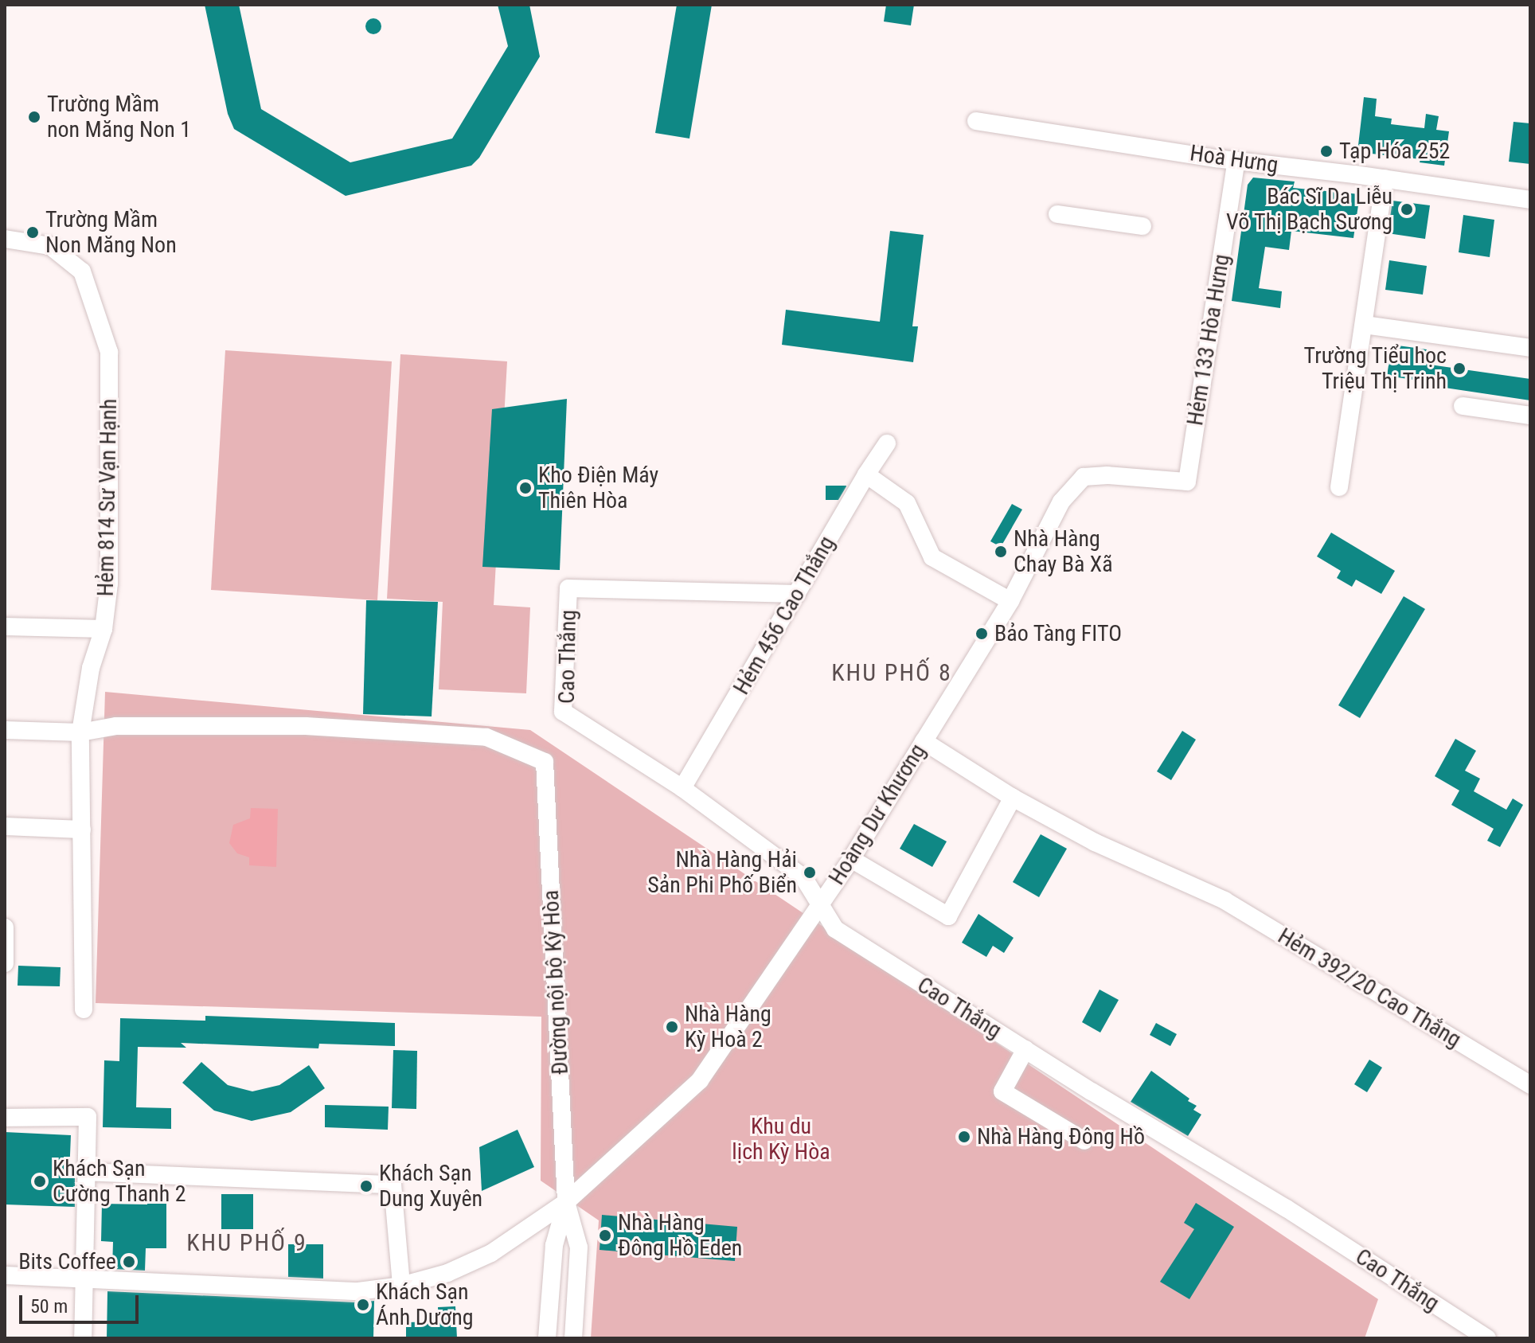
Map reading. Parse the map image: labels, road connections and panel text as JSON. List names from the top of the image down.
{
  "streets": {
    "street": [
      "Hoà Hưng",
      "Hẻm 133 Hòa Hưng",
      "Hẻm 814 Sư Vạn Hạnh",
      "Hẻm 456 Cao Thắng",
      "Cao Thắng",
      "Hoàng Dư Khương",
      "Đường nội bộ Kỳ Hòa",
      "Hẻm 392/20 Cao Thắng"
    ]
  },
  "crossings": [
    ["Hoà Hưng", "Hẻm 133 Hòa Hưng"],
    ["Hẻm 133 Hòa Hưng", "Hoàng Dư Khương"],
    ["Hẻm 456 Cao Thắng", "Cao Thắng"],
    ["Cao Thắng", "Hoàng Dư Khương"],
    ["Hoàng Dư Khương", "Đường nội bộ Kỳ Hòa"],
    ["Hoàng Dư Khương", "Hẻm 392/20 Cao Thắng"]
  ],
  "districts": ["KHU PHỐ 8", "KHU PHỐ 9"],
  "parks": ["Khu du lịch Kỳ Hòa"],
  "places": [
    "Trường Mầm non Măng Non 1",
    "Tạp Hóa 252",
    "Bác Sĩ Da Liễu Võ Thị Bạch Sương",
    "Trường Mầm Non Măng Non",
    "Trường Tiểu học Triệu Thị Trinh",
    "Kho Điện Máy Thiên Hòa",
    "Nhà Hàng Chay Bà Xã",
    "Bảo Tàng FITO",
    "Nhà Hàng Hải Sản Phi Phố Biển",
    "Nhà Hàng Kỳ Hoà 2",
    "Nhà Hàng Đông Hồ",
    "Khách Sạn Cường Thanh 2",
    "Khách Sạn Dung Xuyên",
    "Nhà Hàng Đông Hồ Eden",
    "Bits Coffee",
    "Khách Sạn Ánh Dương"
  ],
  "scale_bar": "50 m"
}
